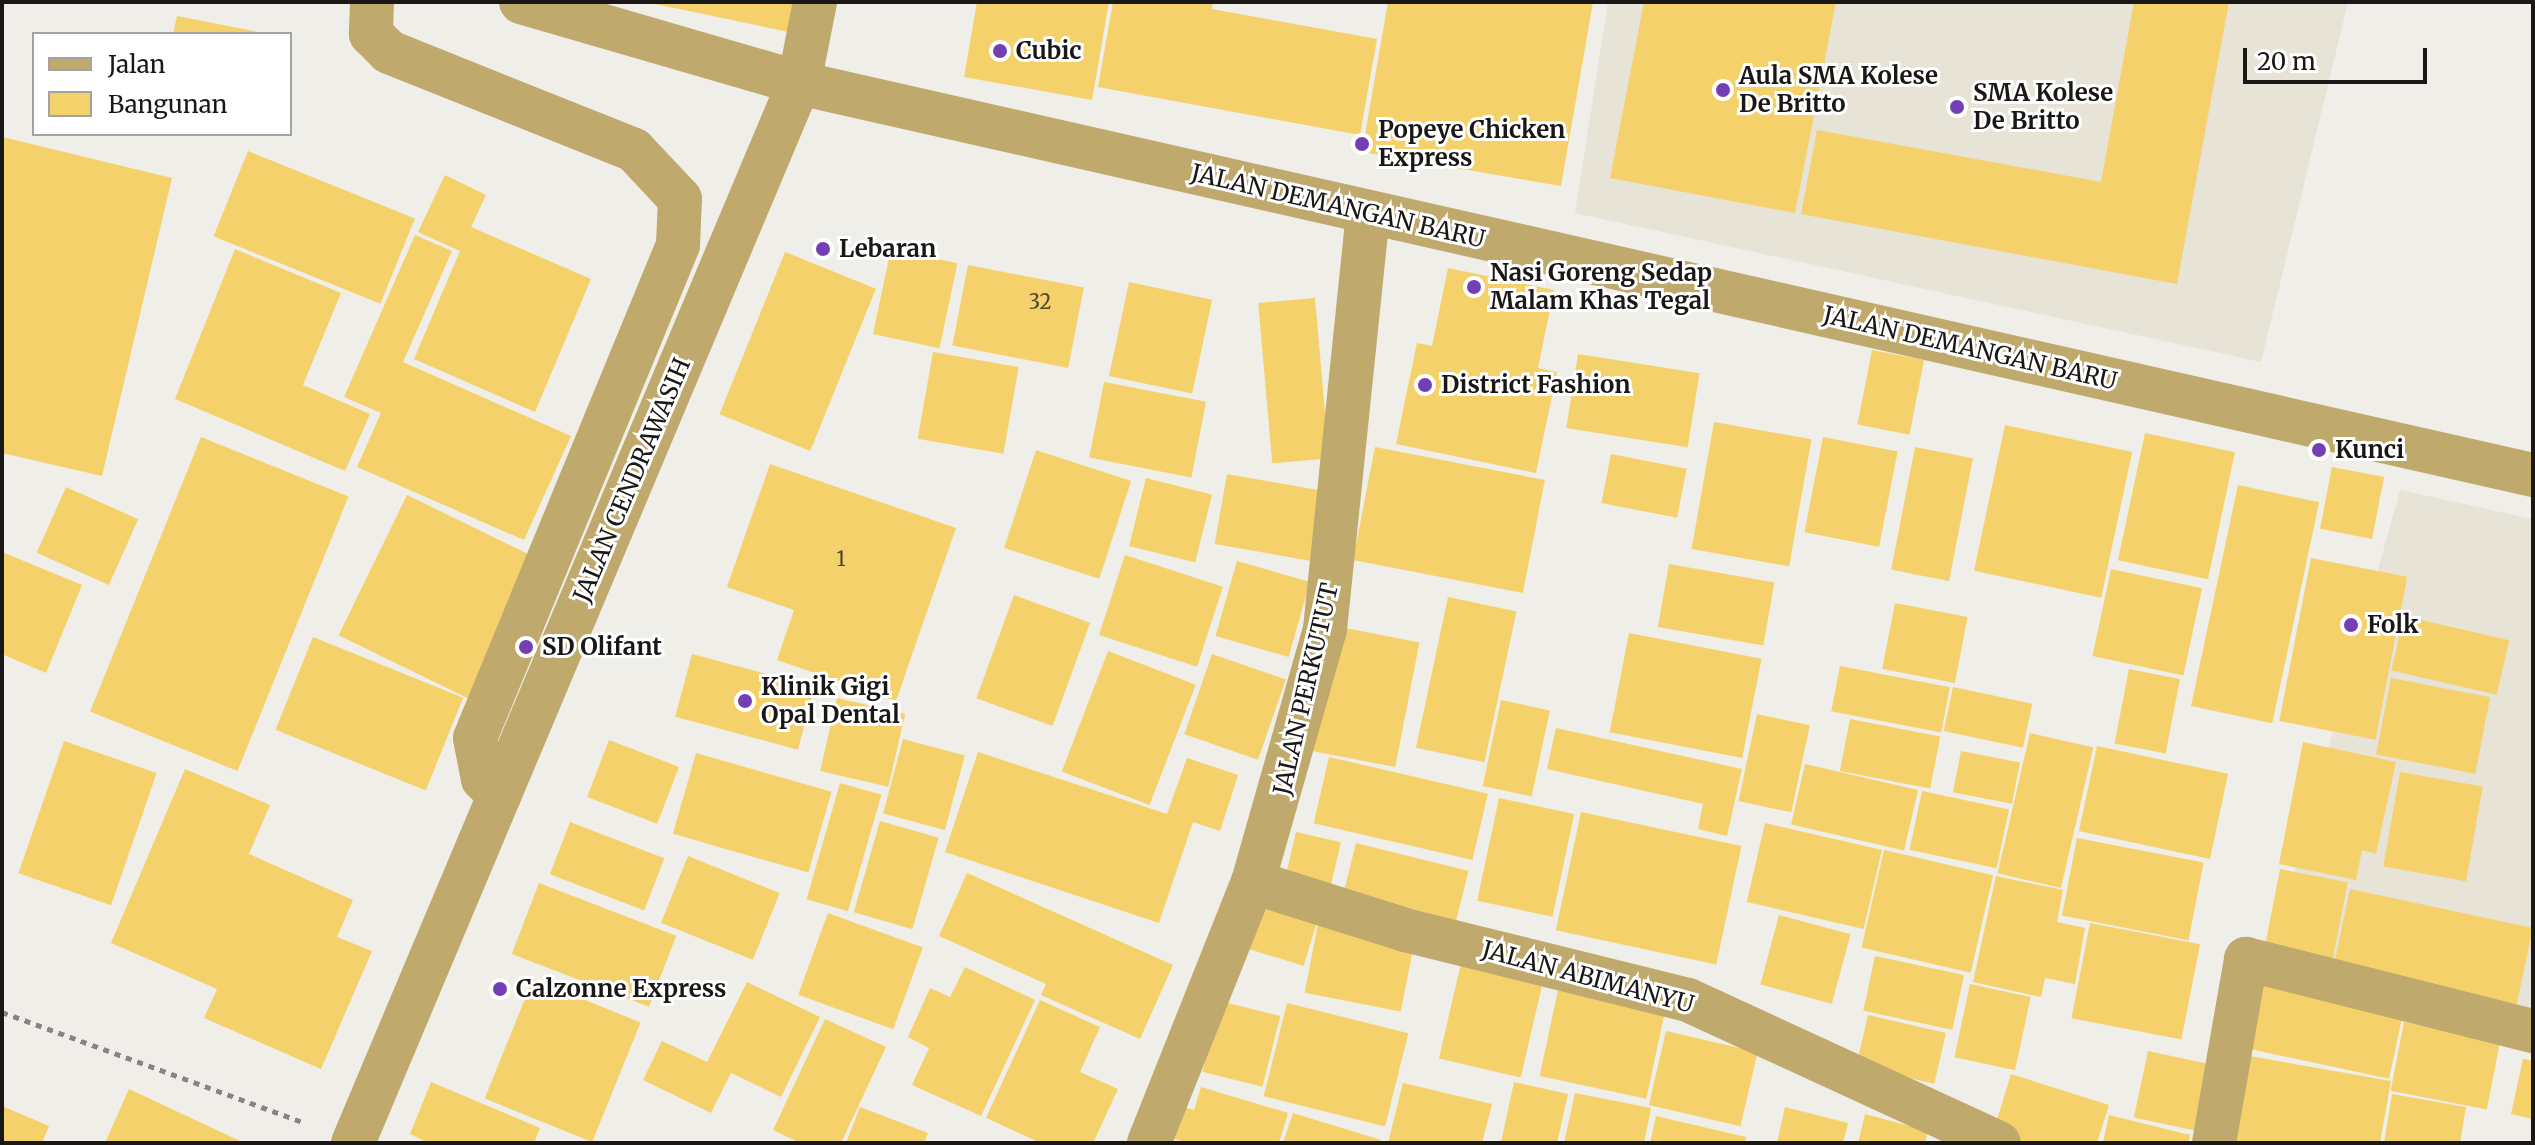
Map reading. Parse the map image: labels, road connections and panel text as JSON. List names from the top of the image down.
{
  "streets": {
    "street": [
      "JALAN DEMANGAN BARU",
      "JALAN CENDRAWASIH",
      "JALAN PERKUTUT",
      "JALAN ABIMANYU"
    ]
  },
  "crossings": [
    ["JALAN DEMANGAN BARU", "JALAN CENDRAWASIH"],
    ["JALAN DEMANGAN BARU", "JALAN PERKUTUT"],
    ["JALAN PERKUTUT", "JALAN ABIMANYU"]
  ],
  "places": [
    "Cubic",
    "Aula SMA Kolese De Britto",
    "SMA Kolese De Britto",
    "Popeye Chicken Express",
    "Lebaran",
    "Nasi Goreng Sedap Malam Khas Tegal",
    "District Fashion",
    "Kunci",
    "Folk",
    "SD Olifant",
    "Klinik Gigi Opal Dental",
    "Calzonne Express"
  ],
  "house_numbers": ["32", "1"],
  "legend": ["Jalan", "Bangunan"],
  "scale_bar": "20 m"
}
